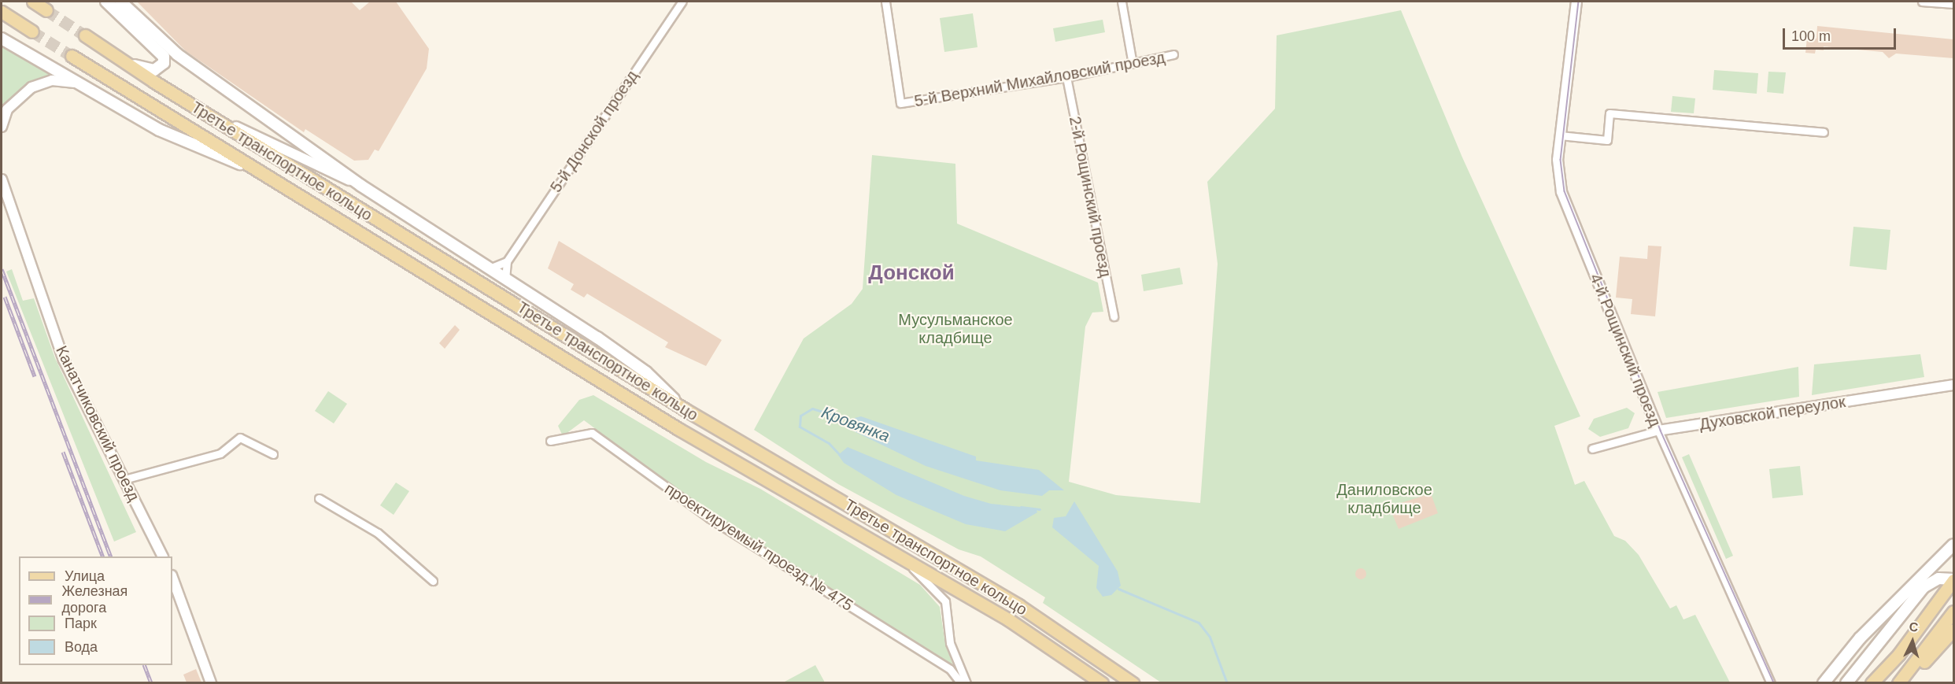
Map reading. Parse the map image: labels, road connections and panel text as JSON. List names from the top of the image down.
{
  "streets": {
    "main road": ["Третье транспортное кольцо"],
    "street": [
      "5-й Верхний Михайловский проезд",
      "5-й Донской проезд",
      "2-й Рощинский проезд",
      "4-й Рощинский проезд",
      "Духовской переулок",
      "Канатчиковский проезд",
      "проектируемый проезд № 475"
    ]
  },
  "crossings": [
    ["5-й Верхний Михайловский проезд", "2-й Рощинский проезд"],
    ["4-й Рощинский проезд", "Духовской переулок"]
  ],
  "districts": ["Донской"],
  "water": ["Кровянка"],
  "parks": ["Мусульманское кладбище", "Даниловское кладбище"],
  "legend": [
    "Улица",
    "Железная дорога",
    "Парк",
    "Вода"
  ],
  "scale_bar": "100 m",
  "north": "top"
}
